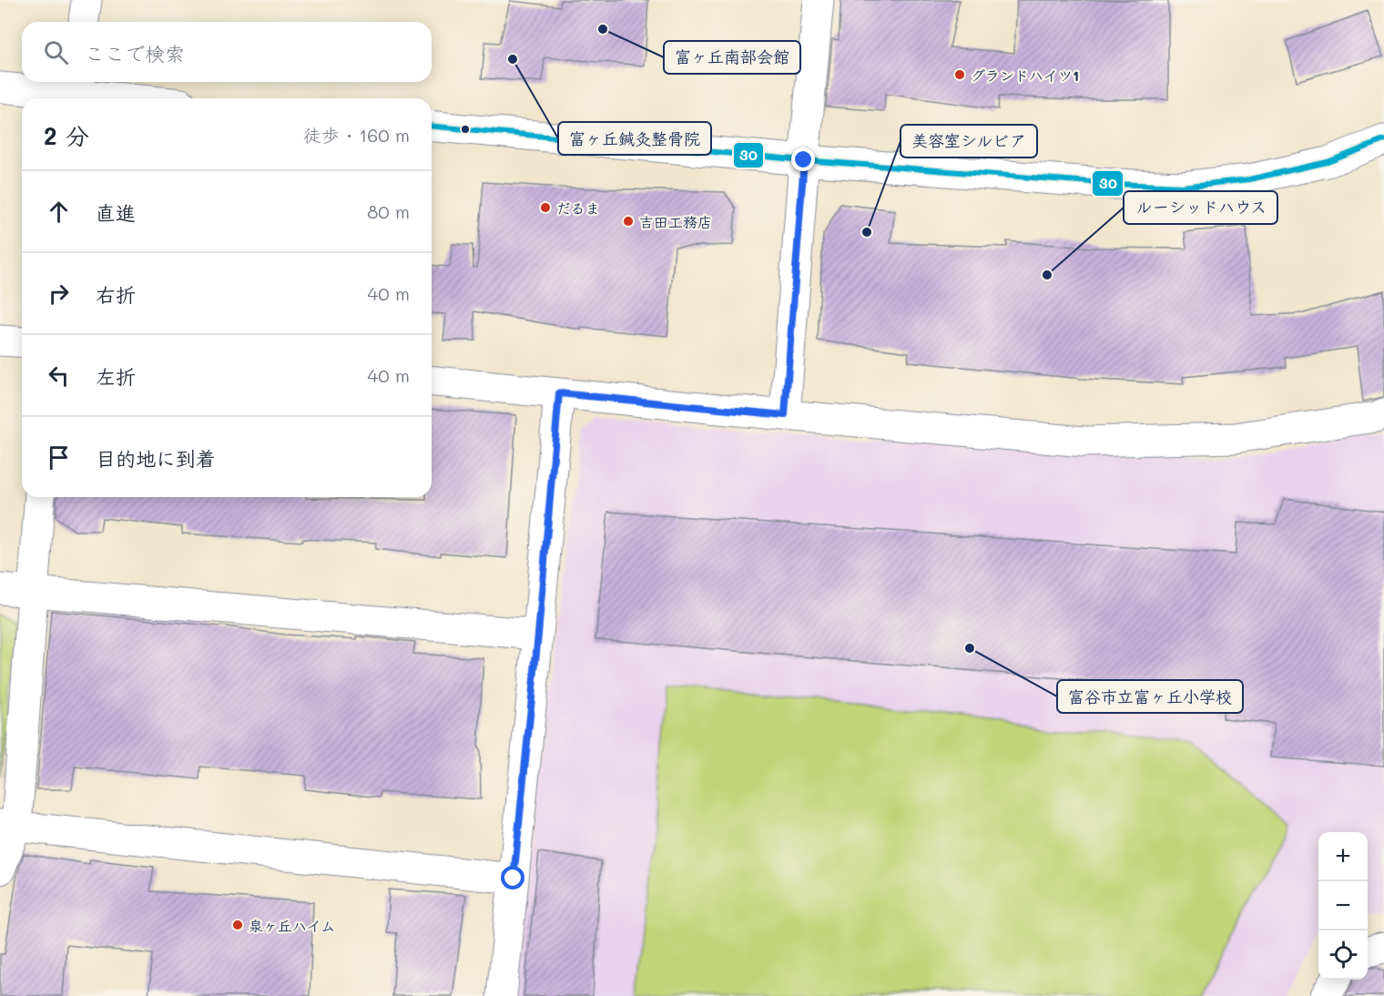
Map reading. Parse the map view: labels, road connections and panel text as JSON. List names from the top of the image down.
{
  "places": [
    "富ヶ丘南部会館",
    "富ヶ丘鍼灸整骨院",
    "グランドハイツ1",
    "だるま",
    "吉田工務店",
    "美容室シルビア",
    "ルーシッドハウス",
    "富谷市立富ヶ丘小学校",
    "泉ヶ丘ハイム"
  ],
  "lines": ["transit line 30"],
  "page": {
    "search": "ここで検索",
    "heading": ["2 分", "徒歩 · 160 m"],
    "list": [
      ["直進", "80 m"],
      ["右折", "40 m"],
      ["左折", "40 m"],
      "目的地に到着"
    ],
    "map_buttons": ["+", "−"]
  }
}
